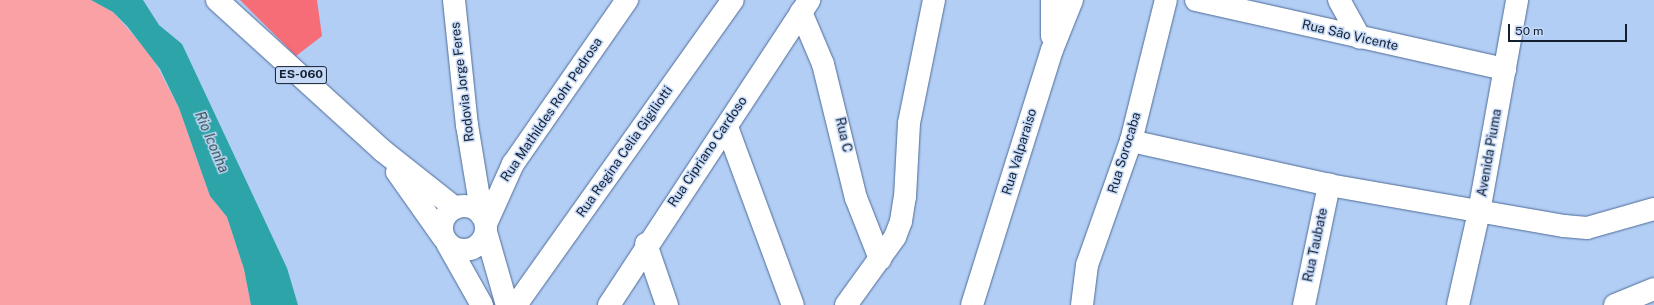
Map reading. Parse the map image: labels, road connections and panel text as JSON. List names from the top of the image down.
{
  "streets": {
    "street": [
      "Rua São Vicente",
      "ES-060",
      "Rodovia Jorge Feres",
      "Rua Mathildes Rohr Pedrosa",
      "Rua C",
      "Rua Regina Celia Gigiliotti",
      "Rua Cipriano Cardoso",
      "Rua Valparaiso",
      "Rua Sorocaba",
      "Avenida Piuma",
      "Rua Taubate"
    ]
  },
  "crossings": [
    ["Rua São Vicente", "Avenida Piuma"],
    ["ES-060", "Rodovia Jorge Feres"],
    ["ES-060", "Rua Mathildes Rohr Pedrosa"],
    ["Rodovia Jorge Feres", "Rua Mathildes Rohr Pedrosa"],
    ["Rua C", "Rua Cipriano Cardoso"]
  ],
  "water": ["Rio Iconha"],
  "scale_bar": "50 m"
}
